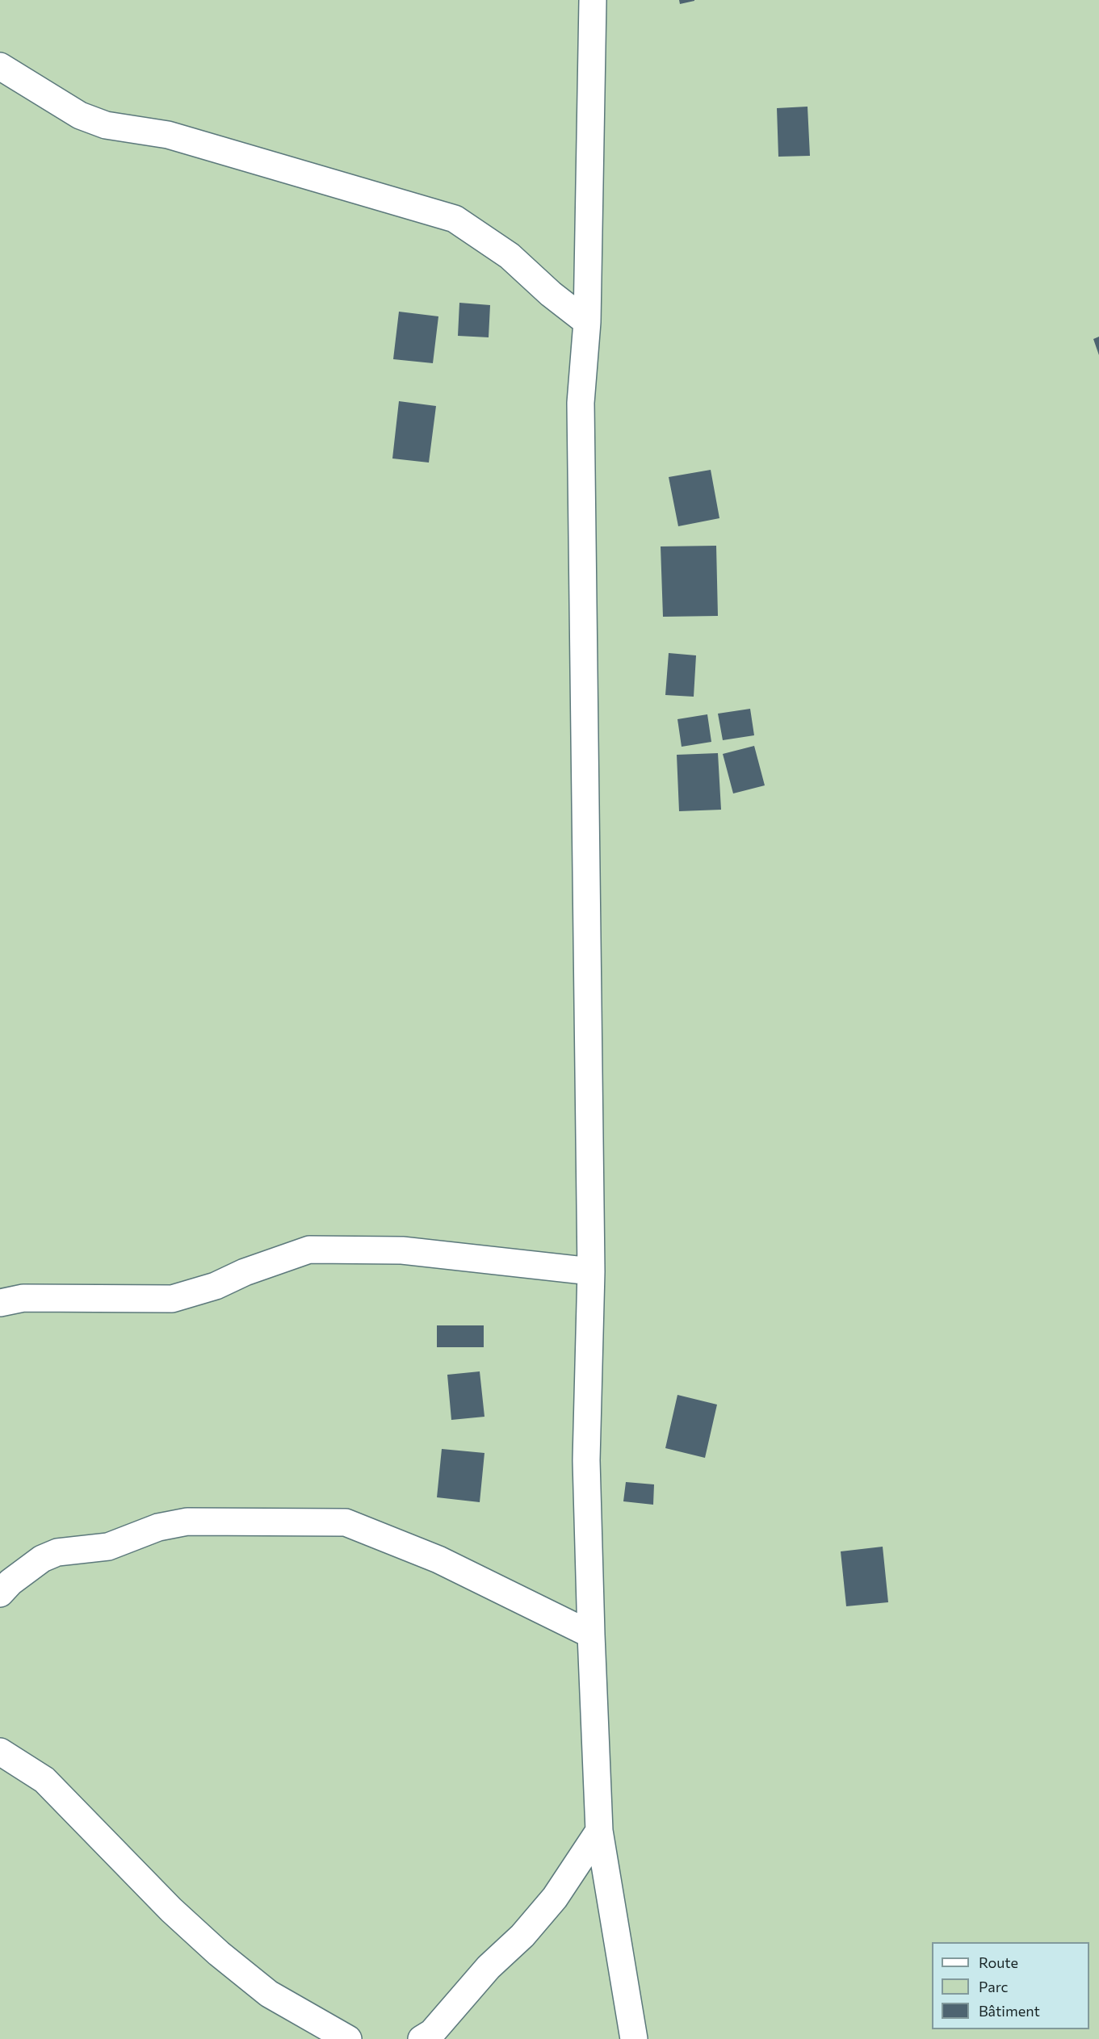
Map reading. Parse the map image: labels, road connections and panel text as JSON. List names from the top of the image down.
{
  "legend": ["Route", "Parc", "Bâtiment"]
}
